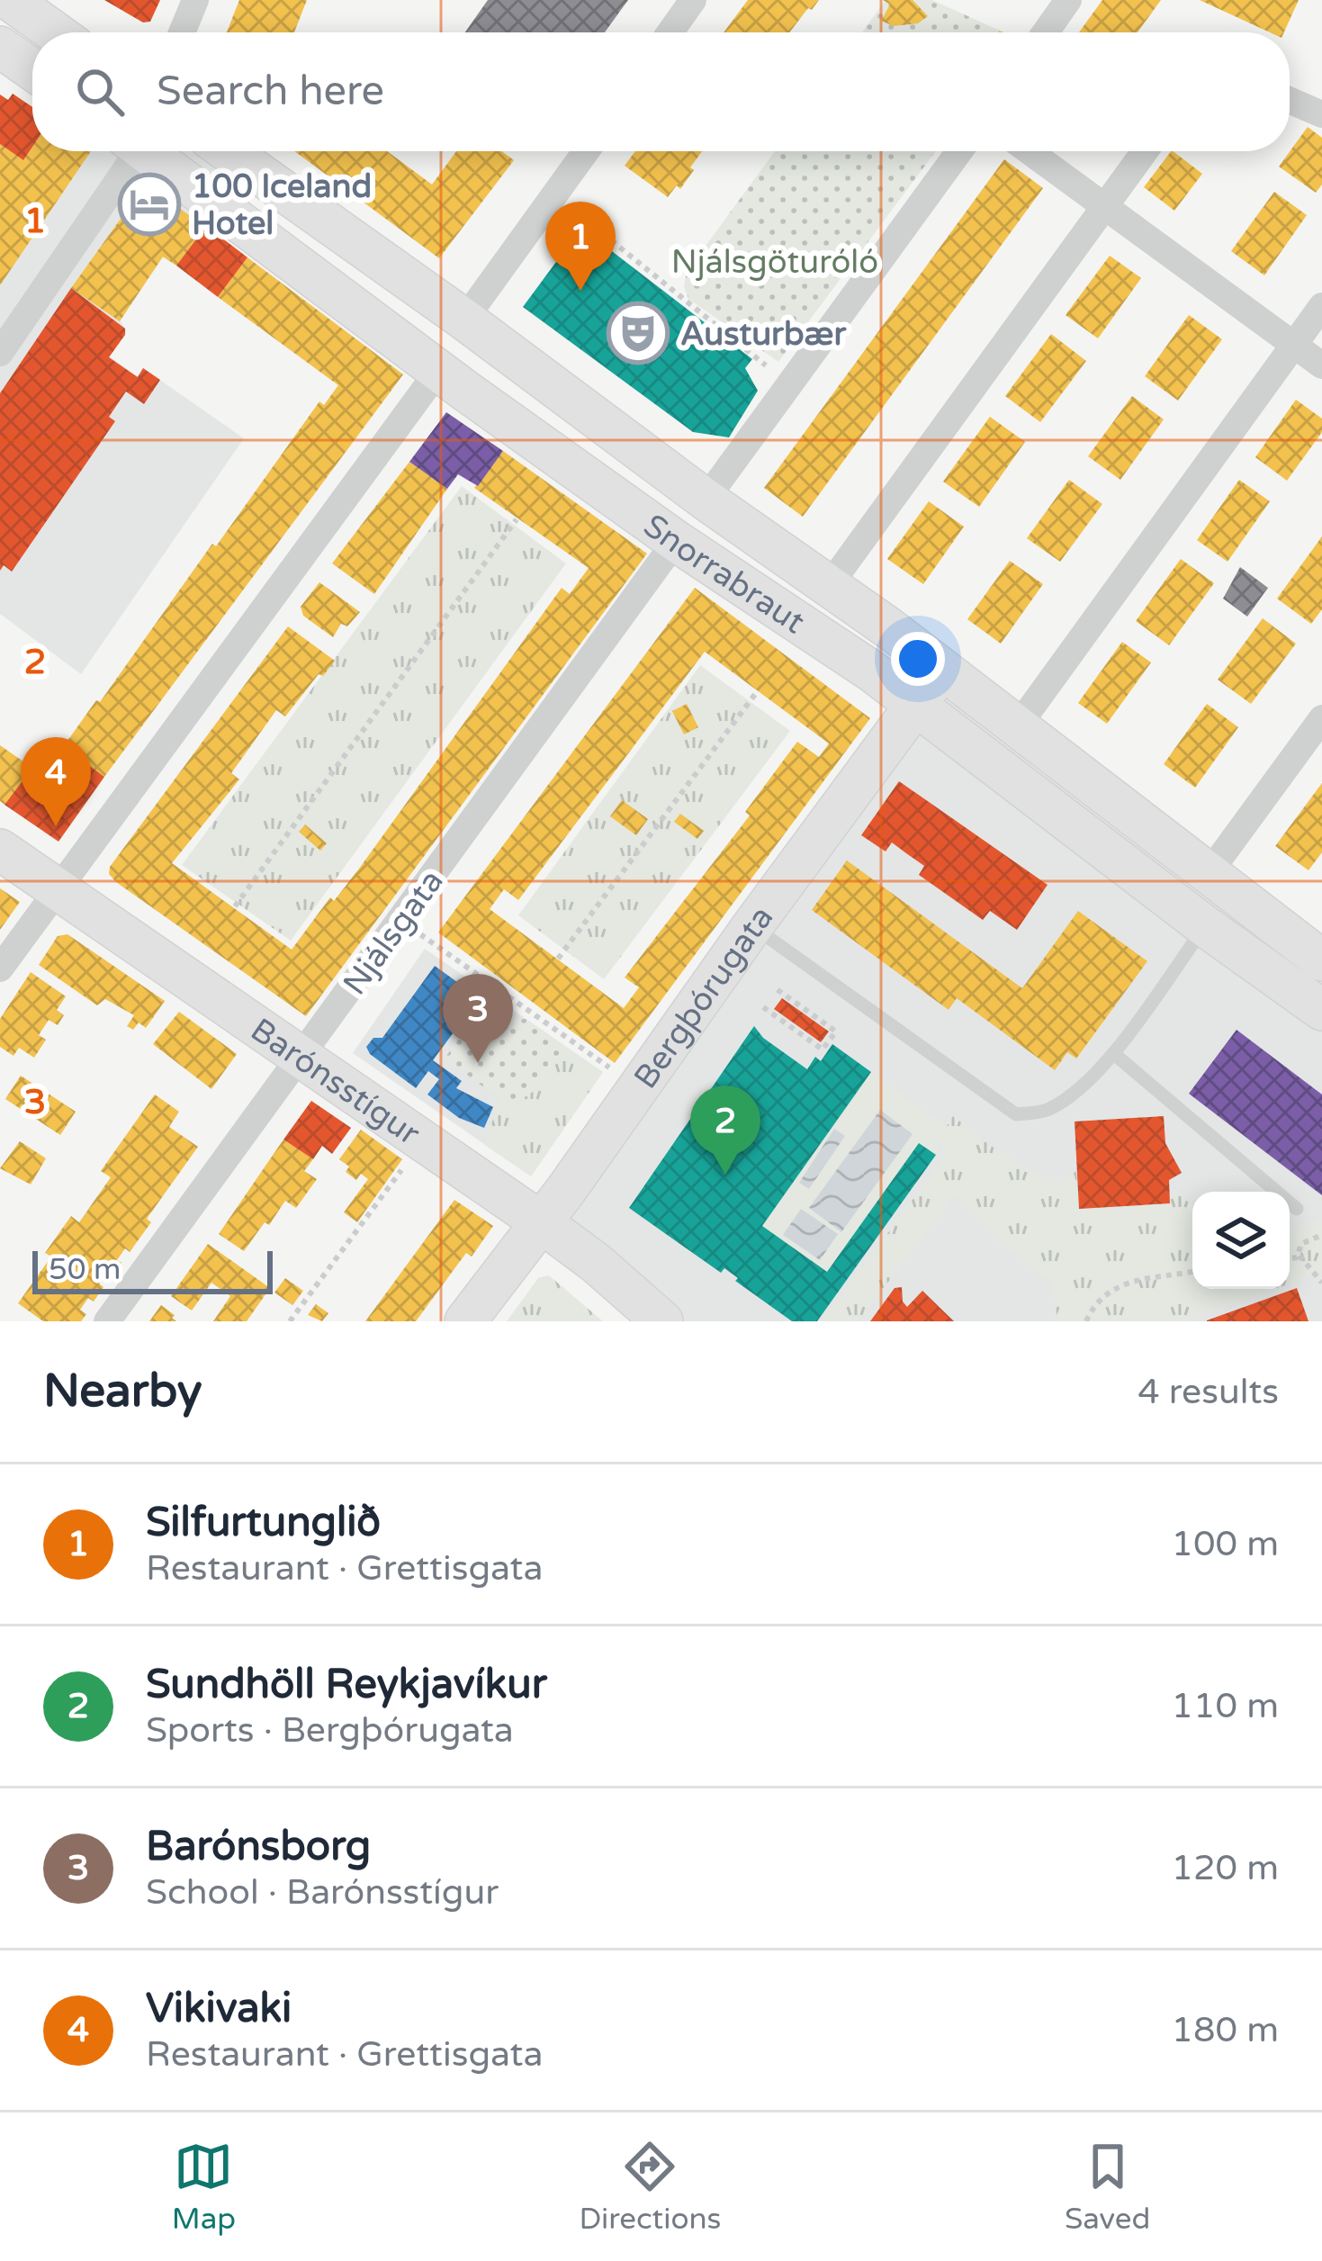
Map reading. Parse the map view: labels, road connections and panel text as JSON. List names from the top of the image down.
{
  "streets": {
    "main road": ["Snorrabraut", "Bergþórugata", "Barónsstígur"],
    "street": ["Njálsgata"]
  },
  "crossings": [
    ["Snorrabraut", "Njálsgata"],
    ["Snorrabraut", "Bergþórugata"],
    ["Njálsgata", "Barónsstígur"],
    ["Bergþórugata", "Barónsstígur"]
  ],
  "parks": ["Njálsgöturóló"],
  "places": {
    "hotel": ["100 Iceland Hotel"],
    "theatre": ["Austurbær"]
  },
  "scale_bar": "50 m",
  "page": {
    "search": "Search here",
    "pins": [
      "1",
      "4",
      "3",
      "2"
    ],
    "scale": "50 m",
    "heading": ["Nearby", "4 results"],
    "list": [
      {
        "mark": "1",
        "name": "Silfurtunglið",
        "note": "Restaurant · Grettisgata",
        "value": "100 m"
      },
      {
        "mark": "2",
        "name": "Sundhöll Reykjavíkur",
        "note": "Sports · Bergþórugata",
        "value": "110 m"
      },
      {
        "mark": "3",
        "name": "Barónsborg",
        "note": "School · Barónsstígur",
        "value": "120 m"
      },
      {
        "mark": "4",
        "name": "Vikivaki",
        "note": "Restaurant · Grettisgata",
        "value": "180 m"
      }
    ],
    "nav": ["Map", "Directions", "Saved"]
  },
  "grid": {
    "rows": ["1", "2", "3"]
  }
}
